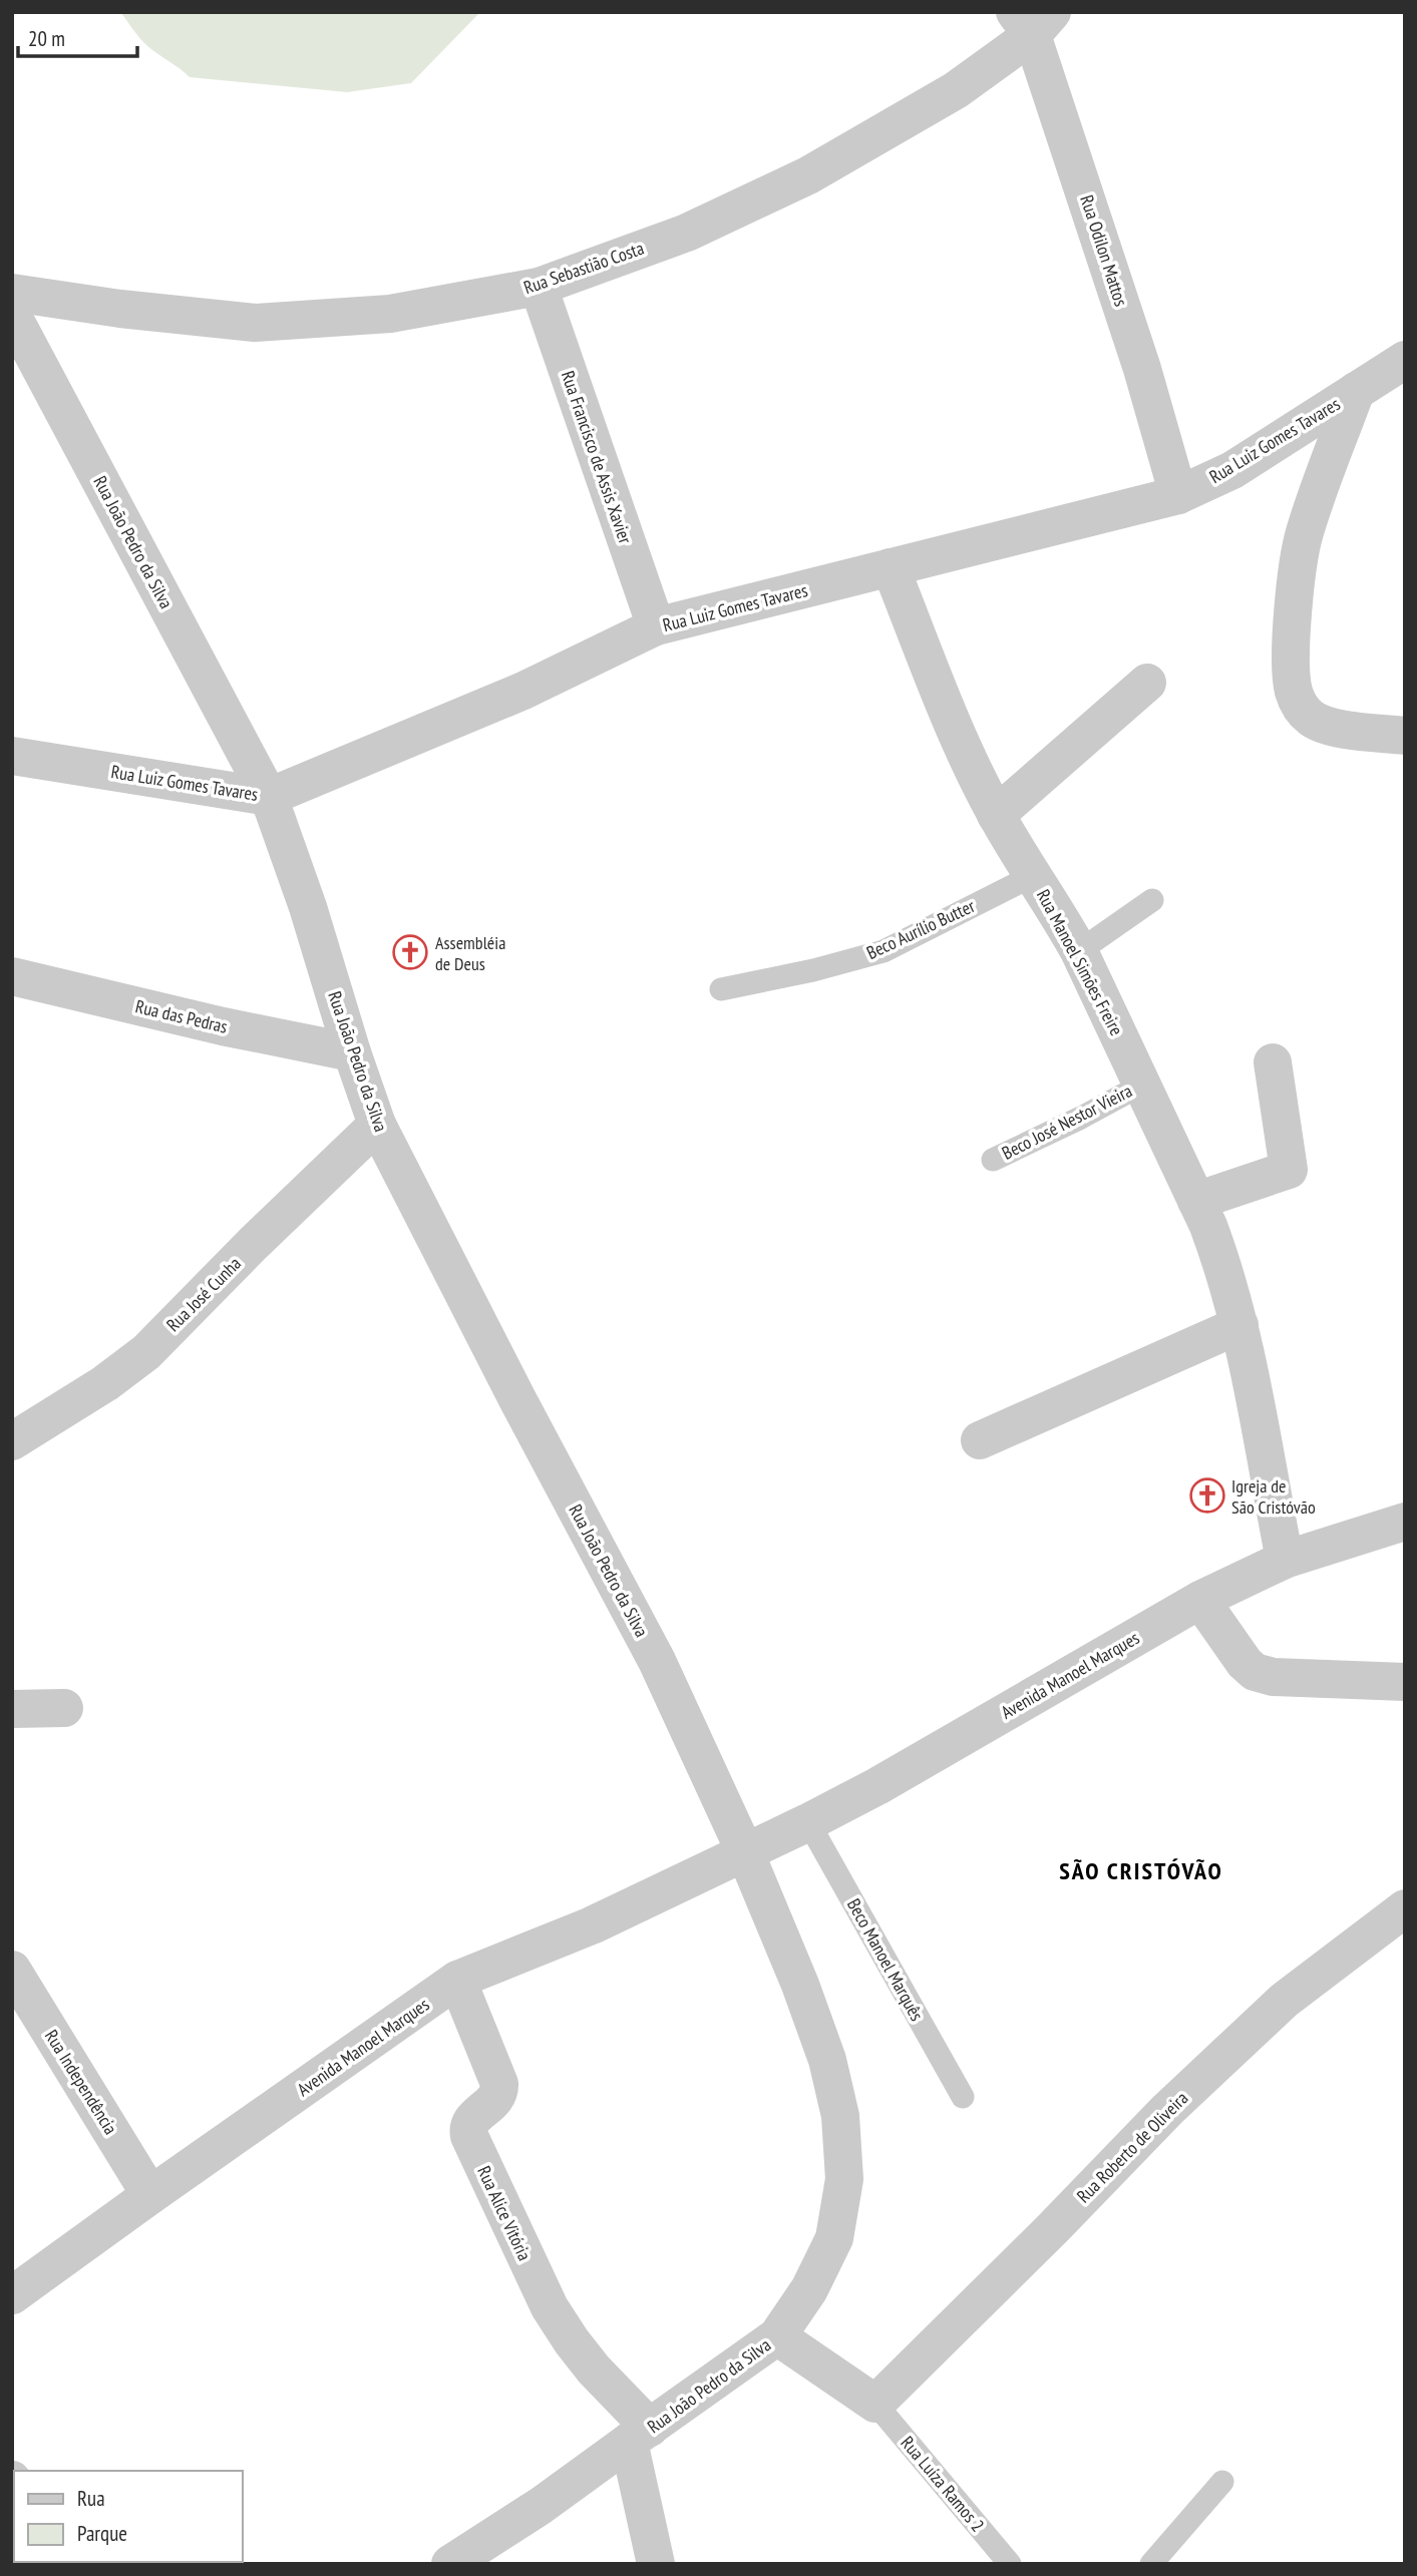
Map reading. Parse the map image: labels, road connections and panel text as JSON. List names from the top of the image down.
{
  "streets": {
    "street": [
      "Rua Odilon Mattos",
      "Rua Sebastião Costa",
      "Rua Luiz Gomes Tavares",
      "Rua Francisco de Assis Xavier",
      "Rua João Pedro da Silva",
      "Rua Manoel Simões Freire",
      "Rua das Pedras",
      "Rua José Cunha",
      "Avenida Manoel Marques",
      "Rua Independência",
      "Rua Roberto de Oliveira",
      "Rua Alice Vitória"
    ],
    "lane": [
      "Beco Aurílio Butter",
      "Beco José Nestor Vieira",
      "Beco Manoel Marquês",
      "Rua Luíza Ramos 2"
    ]
  },
  "crossings": [
    ["Rua Odilon Mattos", "Rua Sebastião Costa"],
    ["Rua Odilon Mattos", "Rua Luiz Gomes Tavares"],
    ["Rua Sebastião Costa", "Rua Francisco de Assis Xavier"],
    ["Rua Luiz Gomes Tavares", "Rua Francisco de Assis Xavier"],
    ["Rua Luiz Gomes Tavares", "Rua João Pedro da Silva"],
    ["Rua Luiz Gomes Tavares", "Rua Manoel Simões Freire"],
    ["Rua João Pedro da Silva", "Rua das Pedras"],
    ["Rua João Pedro da Silva", "Rua José Cunha"],
    ["Rua João Pedro da Silva", "Avenida Manoel Marques"],
    ["Rua João Pedro da Silva", "Rua Alice Vitória"],
    ["Beco Aurílio Butter", "Rua Manoel Simões Freire"],
    ["Rua Manoel Simões Freire", "Beco José Nestor Vieira"],
    ["Rua Manoel Simões Freire", "Avenida Manoel Marques"],
    ["Avenida Manoel Marques", "Beco Manoel Marquês"],
    ["Avenida Manoel Marques", "Rua Independência"],
    ["Avenida Manoel Marques", "Rua Alice Vitória"],
    ["Rua Roberto de Oliveira", "Rua Luíza Ramos 2"]
  ],
  "districts": ["SÃO CRISTÓVÃO"],
  "places": {
    "church": ["Assembléia de Deus", "Igreja de São Cristóvão"]
  },
  "legend": ["Rua", "Parque"],
  "scale_bar": "20 m"
}
